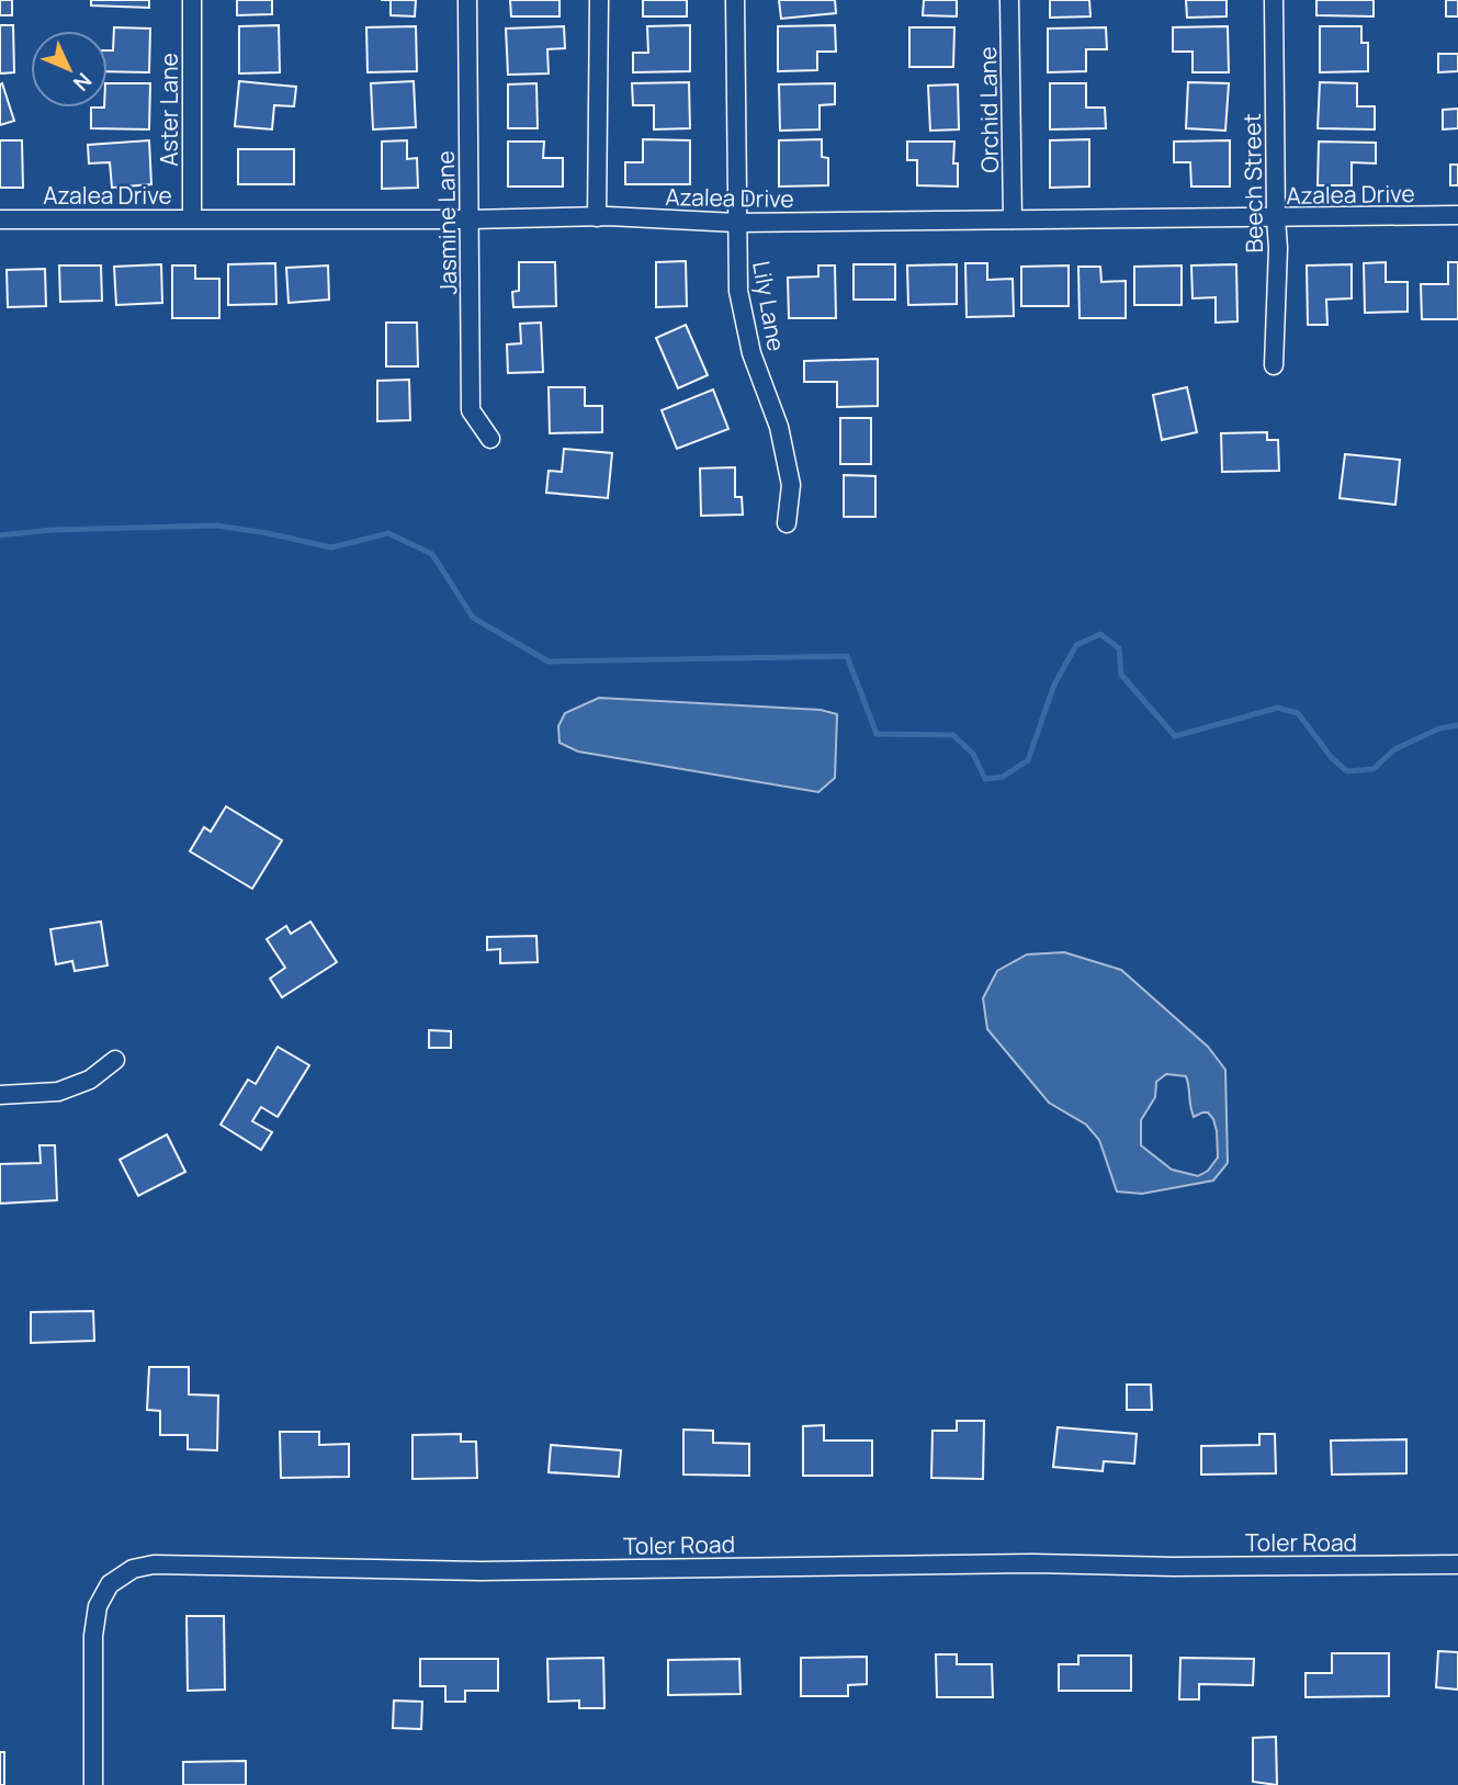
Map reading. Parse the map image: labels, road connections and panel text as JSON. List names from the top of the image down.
{
  "streets": {
    "street": [
      "Aster Lane",
      "Orchid Lane",
      "Beech Street",
      "Azalea Drive",
      "Jasmine Lane",
      "Lily Lane",
      "Toler Road"
    ]
  },
  "crossings": [
    ["Aster Lane", "Azalea Drive"],
    ["Orchid Lane", "Azalea Drive"],
    ["Beech Street", "Azalea Drive"],
    ["Azalea Drive", "Jasmine Lane"],
    ["Azalea Drive", "Lily Lane"]
  ],
  "north": "bottom right"
}
